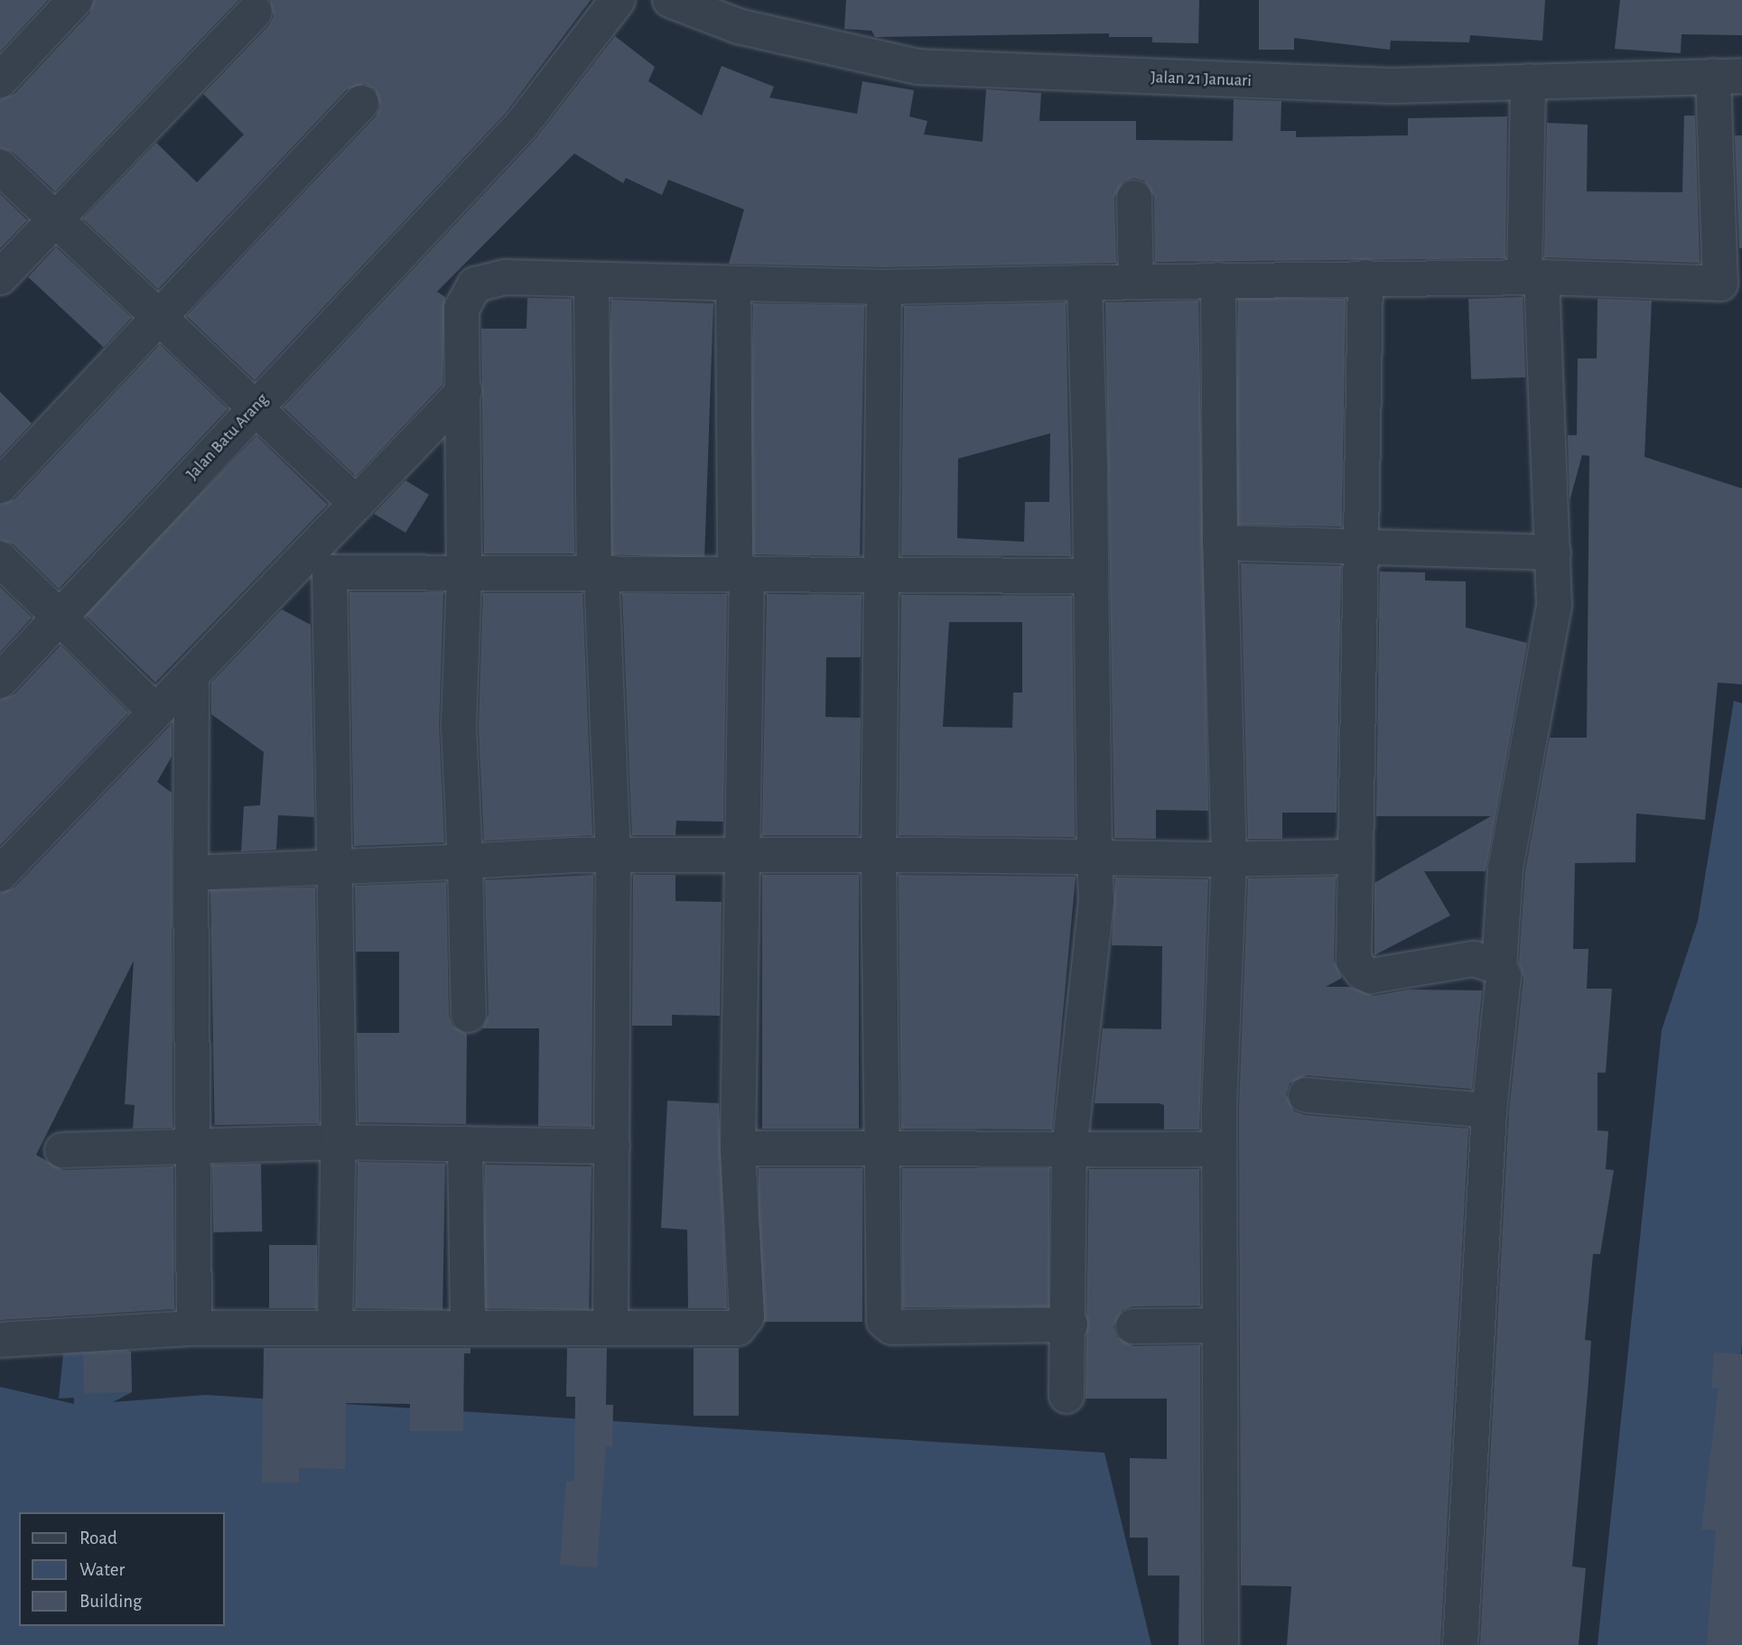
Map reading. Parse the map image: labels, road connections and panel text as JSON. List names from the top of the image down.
{
  "streets": {
    "street": ["Jalan 21 Januari", "Jalan Batu Arang"]
  },
  "legend": ["Road", "Water", "Building"]
}
